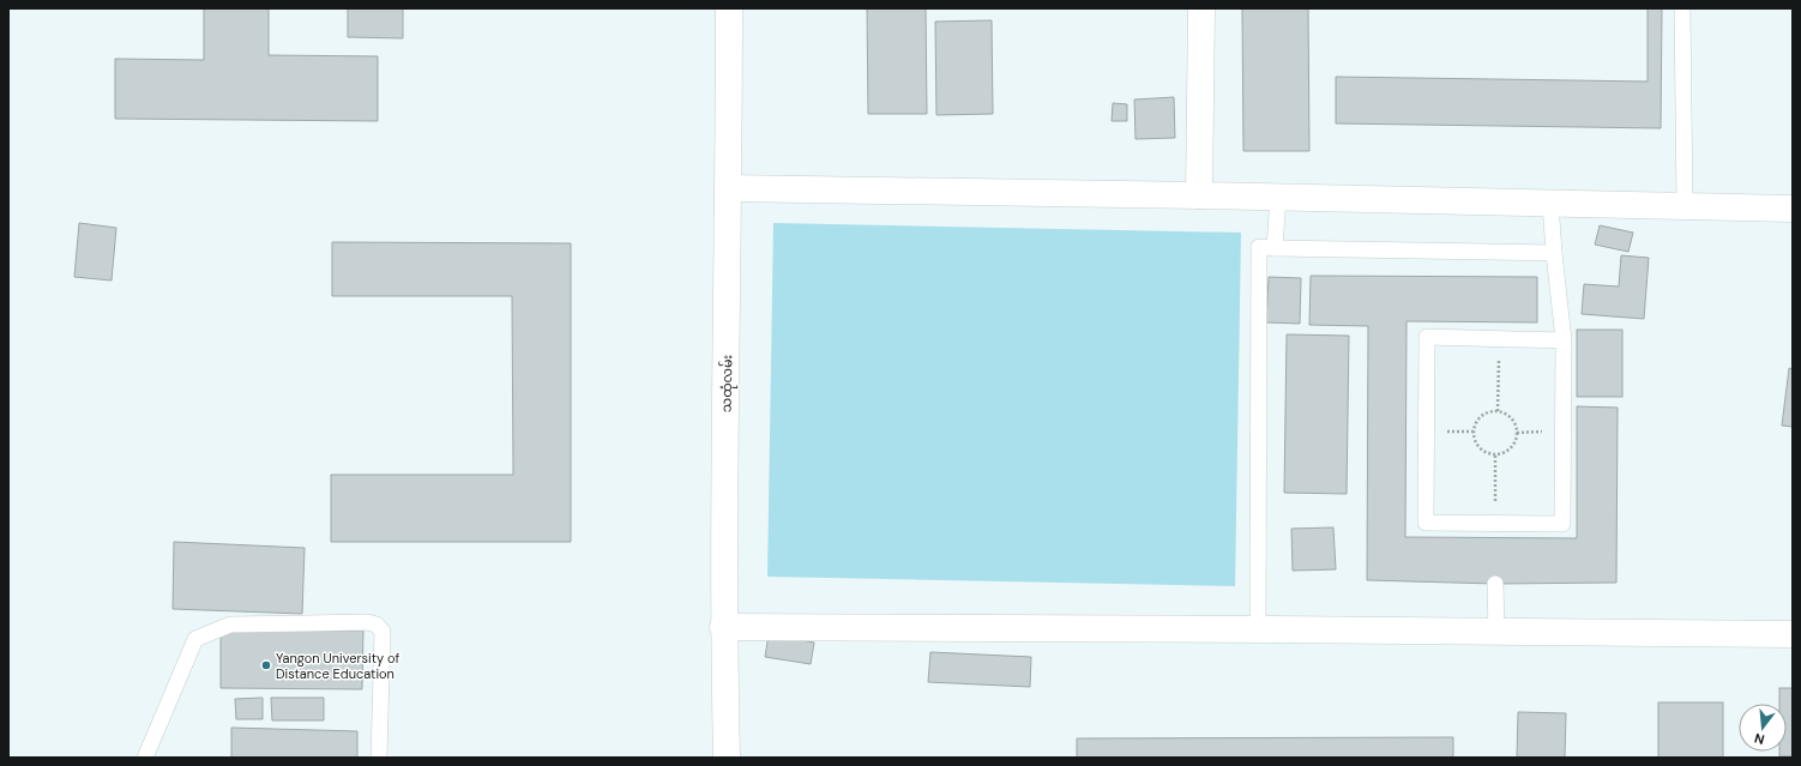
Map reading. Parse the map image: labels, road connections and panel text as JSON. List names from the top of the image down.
{
  "streets": {
    "street": ["သထုံလမ်း"]
  },
  "places": ["Yangon University of Distance Education"],
  "north": "bottom"
}
